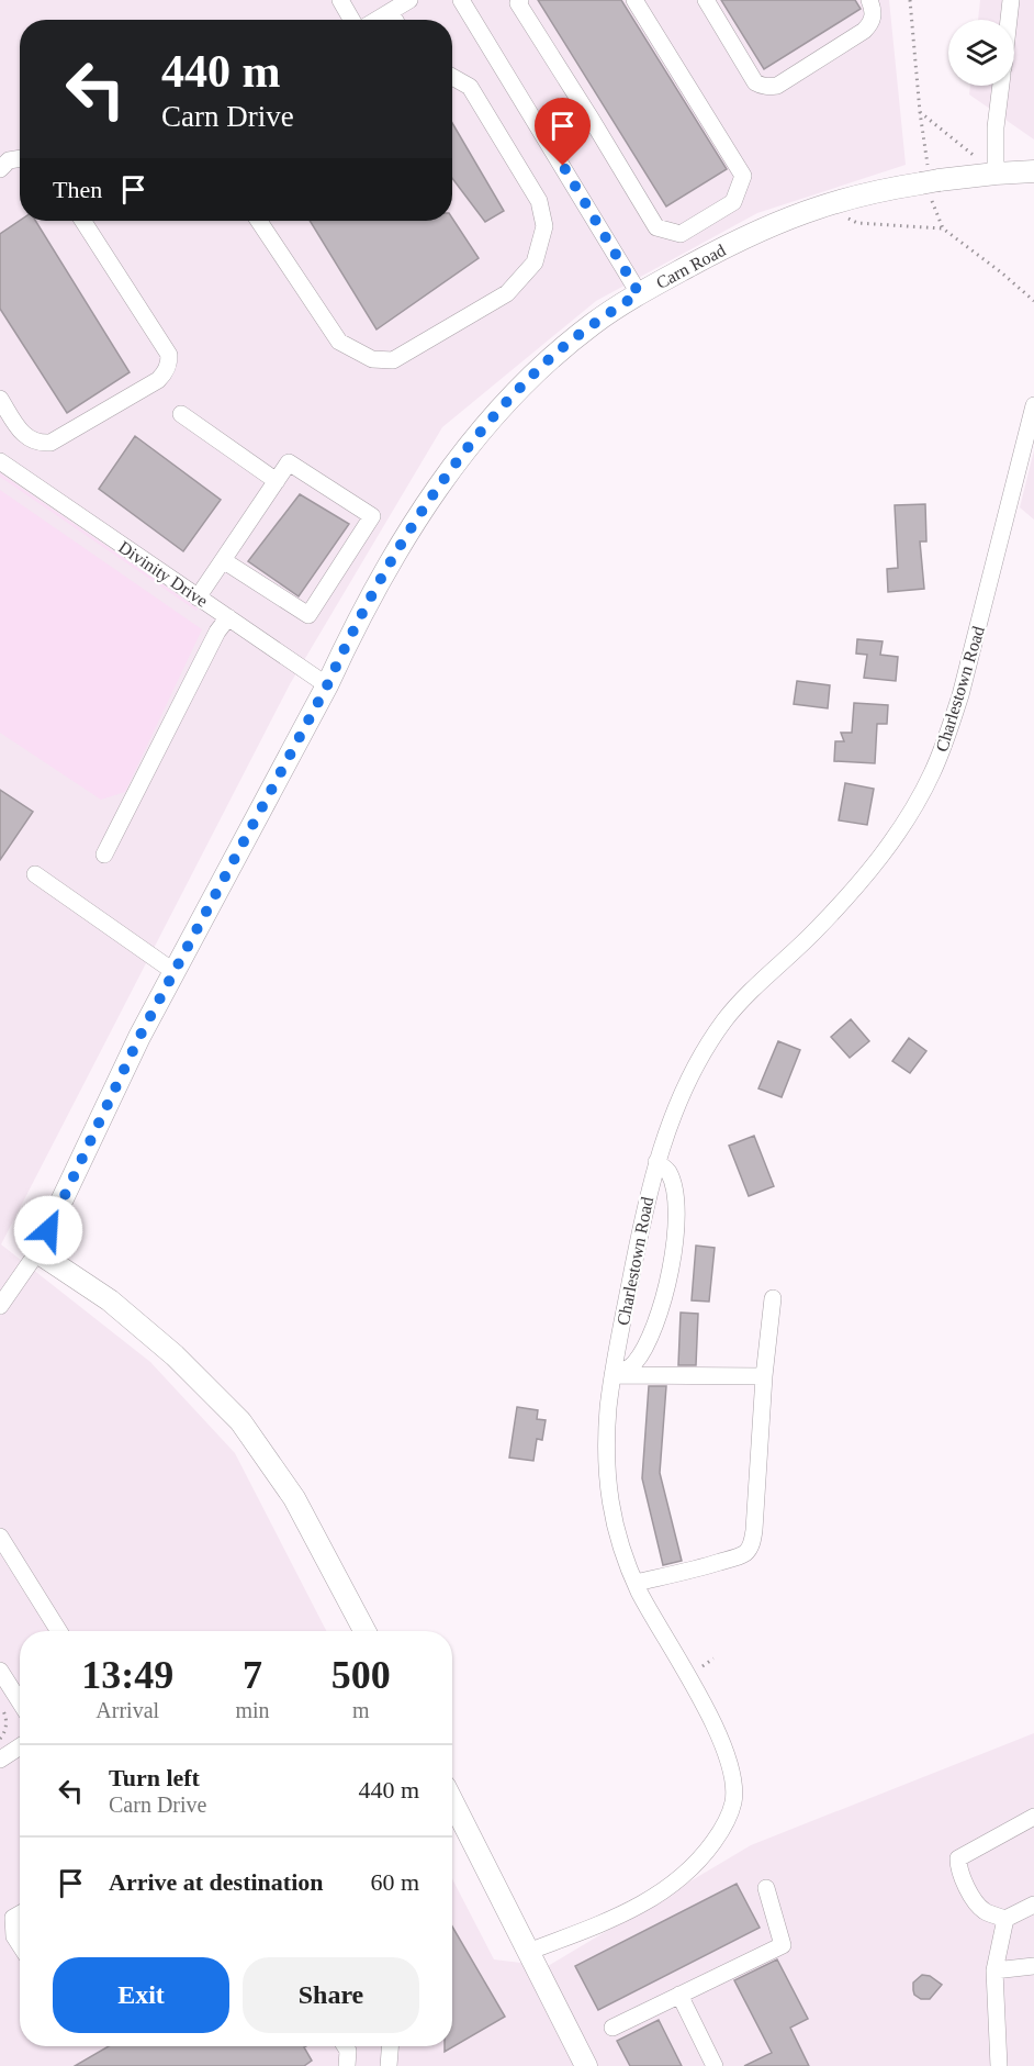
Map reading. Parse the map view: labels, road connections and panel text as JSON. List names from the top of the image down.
{
  "streets": {
    "main road": ["Carn Road"],
    "street": ["Divinity Drive", "Charlestown Road"]
  },
  "crossings": [
    ["Carn Road", "Divinity Drive"]
  ],
  "page": {
    "turn": ["440 m", "Carn Drive"],
    "then": "Then",
    "eta": [
      "13:49",
      "Arrival",
      "7",
      "min",
      "500",
      "m"
    ],
    "list": [
      {
        "name": "Turn left",
        "note": "Carn Drive",
        "value": "440 m"
      },
      {
        "name": "Arrive at destination",
        "value": "60 m"
      }
    ],
    "buttons": ["Exit", "Share"]
  }
}
